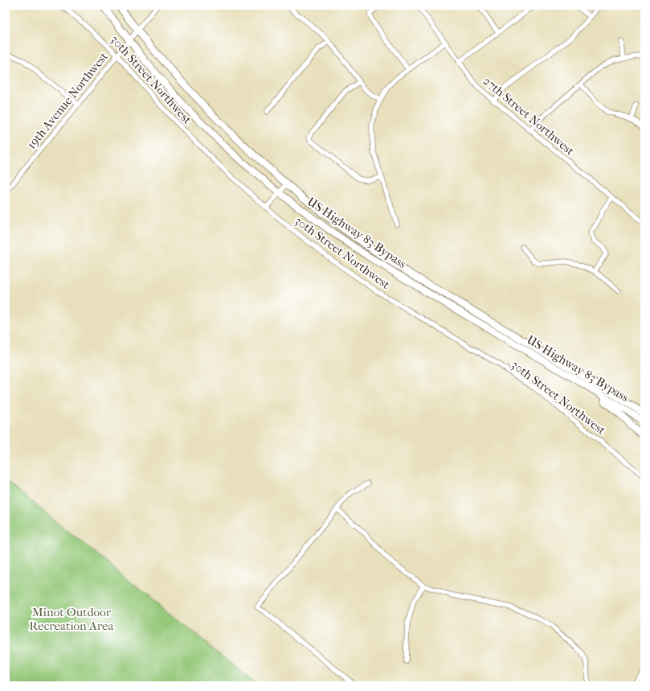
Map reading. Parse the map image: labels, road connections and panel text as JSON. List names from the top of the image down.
{
  "streets": {
    "highway": ["US Highway 83 Bypass"],
    "street": ["30th Street Northwest", "19th Avenue Northwest", "27th Street Northwest"]
  },
  "crossings": [
    ["30th Street Northwest", "19th Avenue Northwest"],
    ["19th Avenue Northwest", "US Highway 83 Bypass"]
  ],
  "parks": ["Minot Outdoor Recreation Area"]
}
